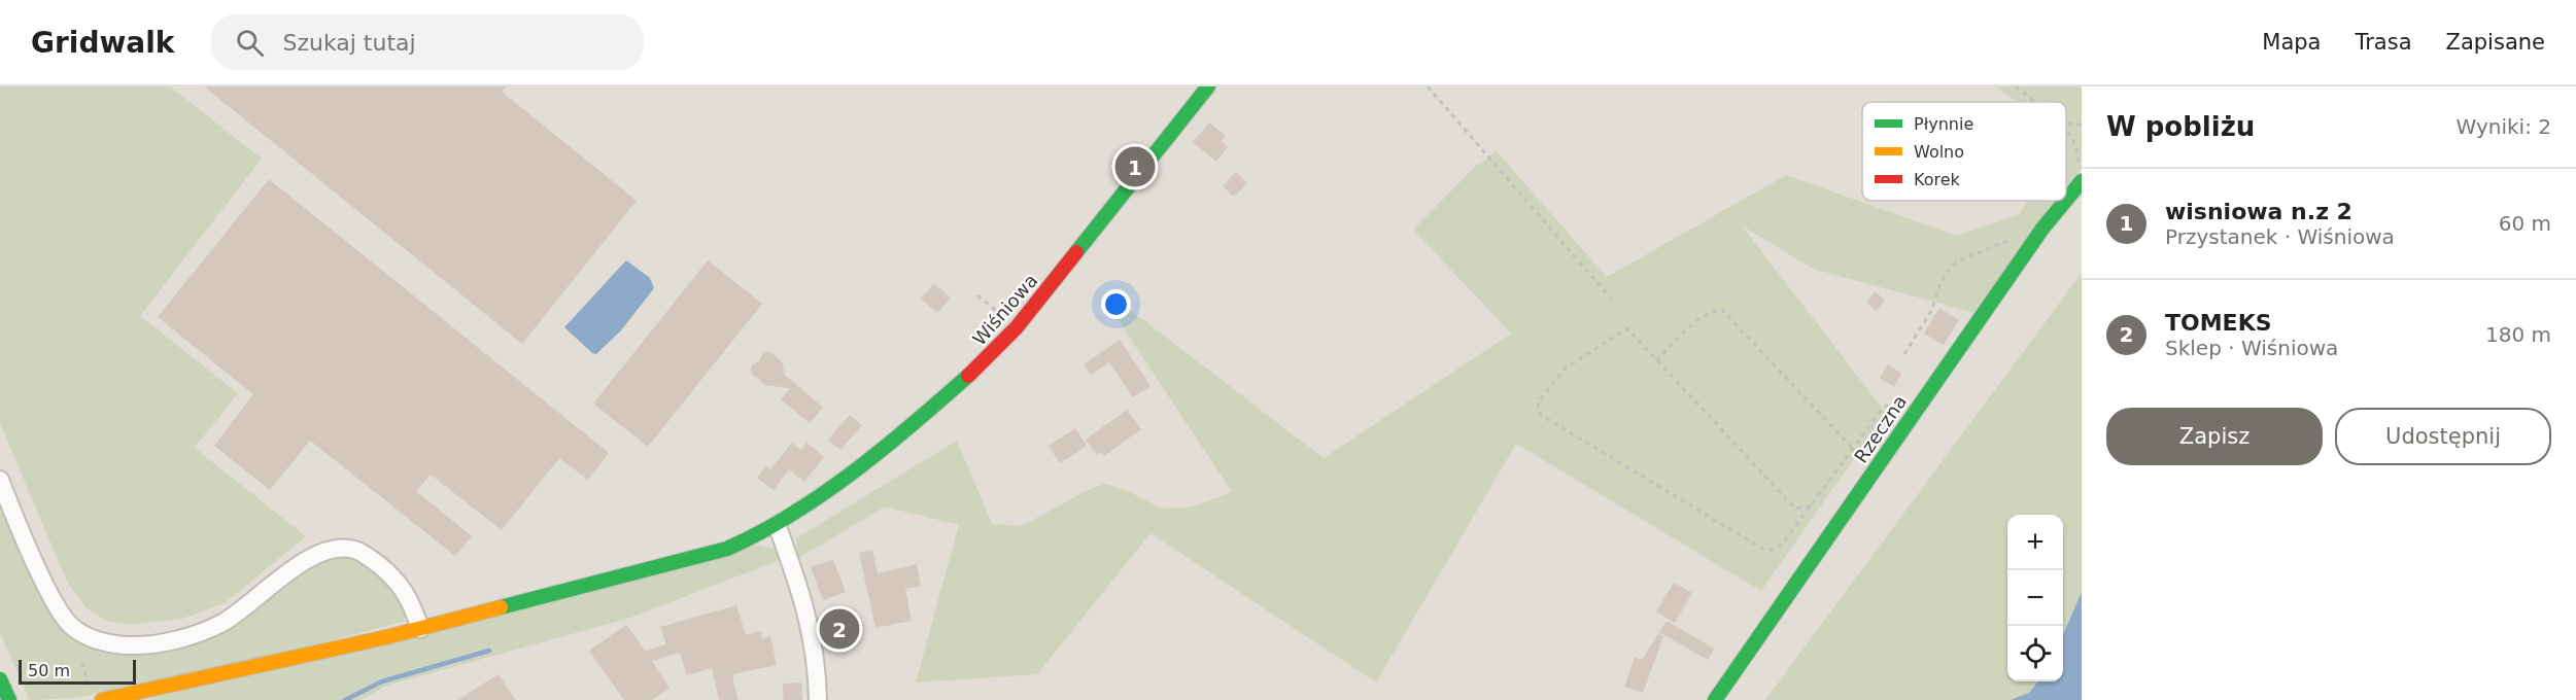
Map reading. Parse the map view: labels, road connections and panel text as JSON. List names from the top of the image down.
{
  "streets": {
    "main road": ["Wiśniowa", "Rzeczna"]
  },
  "legend": ["Płynnie", "Wolno", "Korek"],
  "scale_bar": "50 m",
  "page": {
    "header": "Gridwalk",
    "search": "Szukaj tutaj",
    "nav": ["Mapa", "Trasa", "Zapisane"],
    "heading": ["W pobliżu", "Wyniki: 2"],
    "pins": ["1", "2"],
    "list": [
      {
        "mark": "1",
        "name": "wisniowa n.z 2",
        "note": "Przystanek · Wiśniowa",
        "value": "60 m"
      },
      {
        "mark": "2",
        "name": "TOMEKS",
        "note": "Sklep · Wiśniowa",
        "value": "180 m"
      }
    ],
    "buttons": ["Zapisz", "Udostępnij"],
    "map_buttons": ["+", "−"],
    "scale": "50 m"
  }
}
